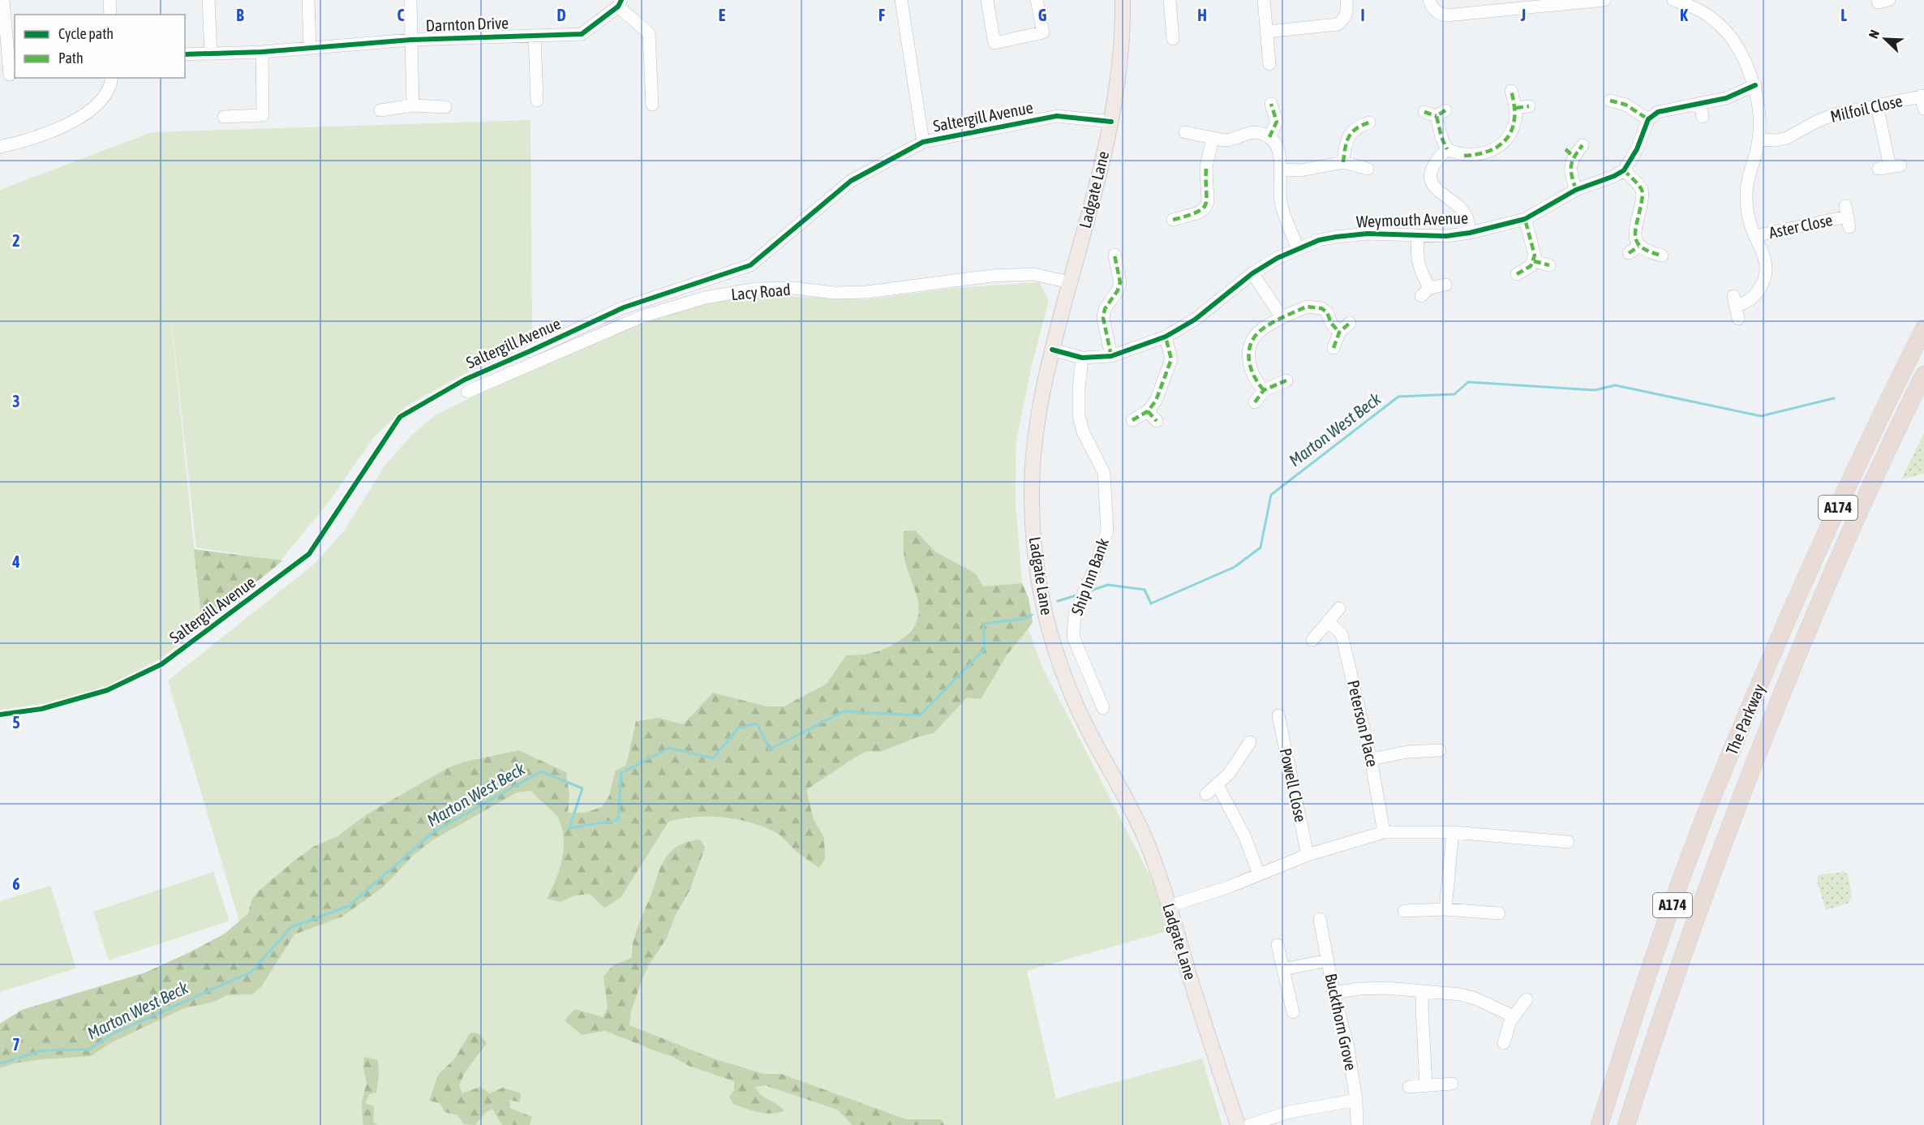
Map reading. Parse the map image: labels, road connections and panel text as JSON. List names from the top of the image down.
{
  "streets": {
    "highway": ["A174", "The Parkway"],
    "main road": ["Ladgate Lane"],
    "street": [
      "Darnton Drive",
      "Milfoil Close",
      "Saltergill Avenue",
      "Weymouth Avenue",
      "Aster Close",
      "Lacy Road",
      "Ship Inn Bank",
      "Peterson Place",
      "Powell Close",
      "Buckthorn Grove"
    ]
  },
  "crossings": [
    ["Saltergill Avenue", "Ladgate Lane"],
    ["Ladgate Lane", "Weymouth Avenue"],
    ["Ladgate Lane", "Lacy Road"],
    ["Weymouth Avenue", "Ship Inn Bank"]
  ],
  "water": ["Marton West Beck"],
  "legend": ["Cycle path", "Path"],
  "north": "top left",
  "grid": {
    "columns": [
      "B",
      "C",
      "D",
      "E",
      "F",
      "G",
      "H",
      "I",
      "J",
      "K",
      "L"
    ],
    "rows": [
      "2",
      "3",
      "4",
      "5",
      "6",
      "7"
    ]
  }
}
